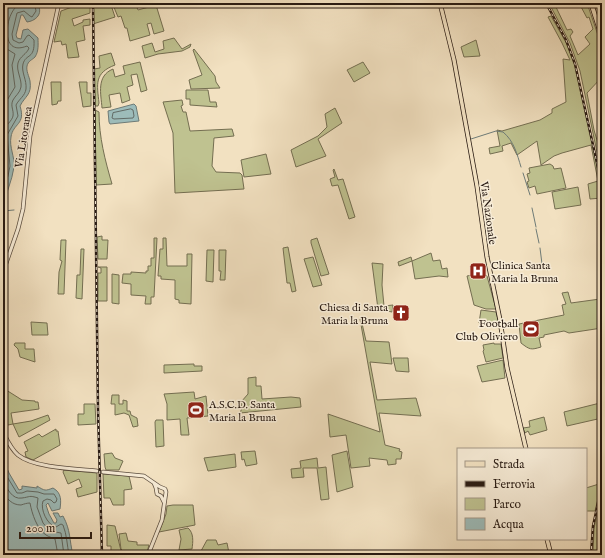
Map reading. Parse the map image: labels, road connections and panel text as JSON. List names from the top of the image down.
{
  "streets": {
    "main road": ["Via Nazionale"],
    "street": ["Via Litoranea"]
  },
  "places": {
    "hospital": ["Clinica Santa Maria la Bruna"],
    "church": ["Chiesa di Santa Maria la Bruna"],
    "sports": ["Football Club Oliviero", "A.S.C.D. Santa Maria la Bruna"]
  },
  "legend": [
    "Strada",
    "Ferrovia",
    "Parco",
    "Acqua"
  ],
  "scale_bar": "200 m"
}
